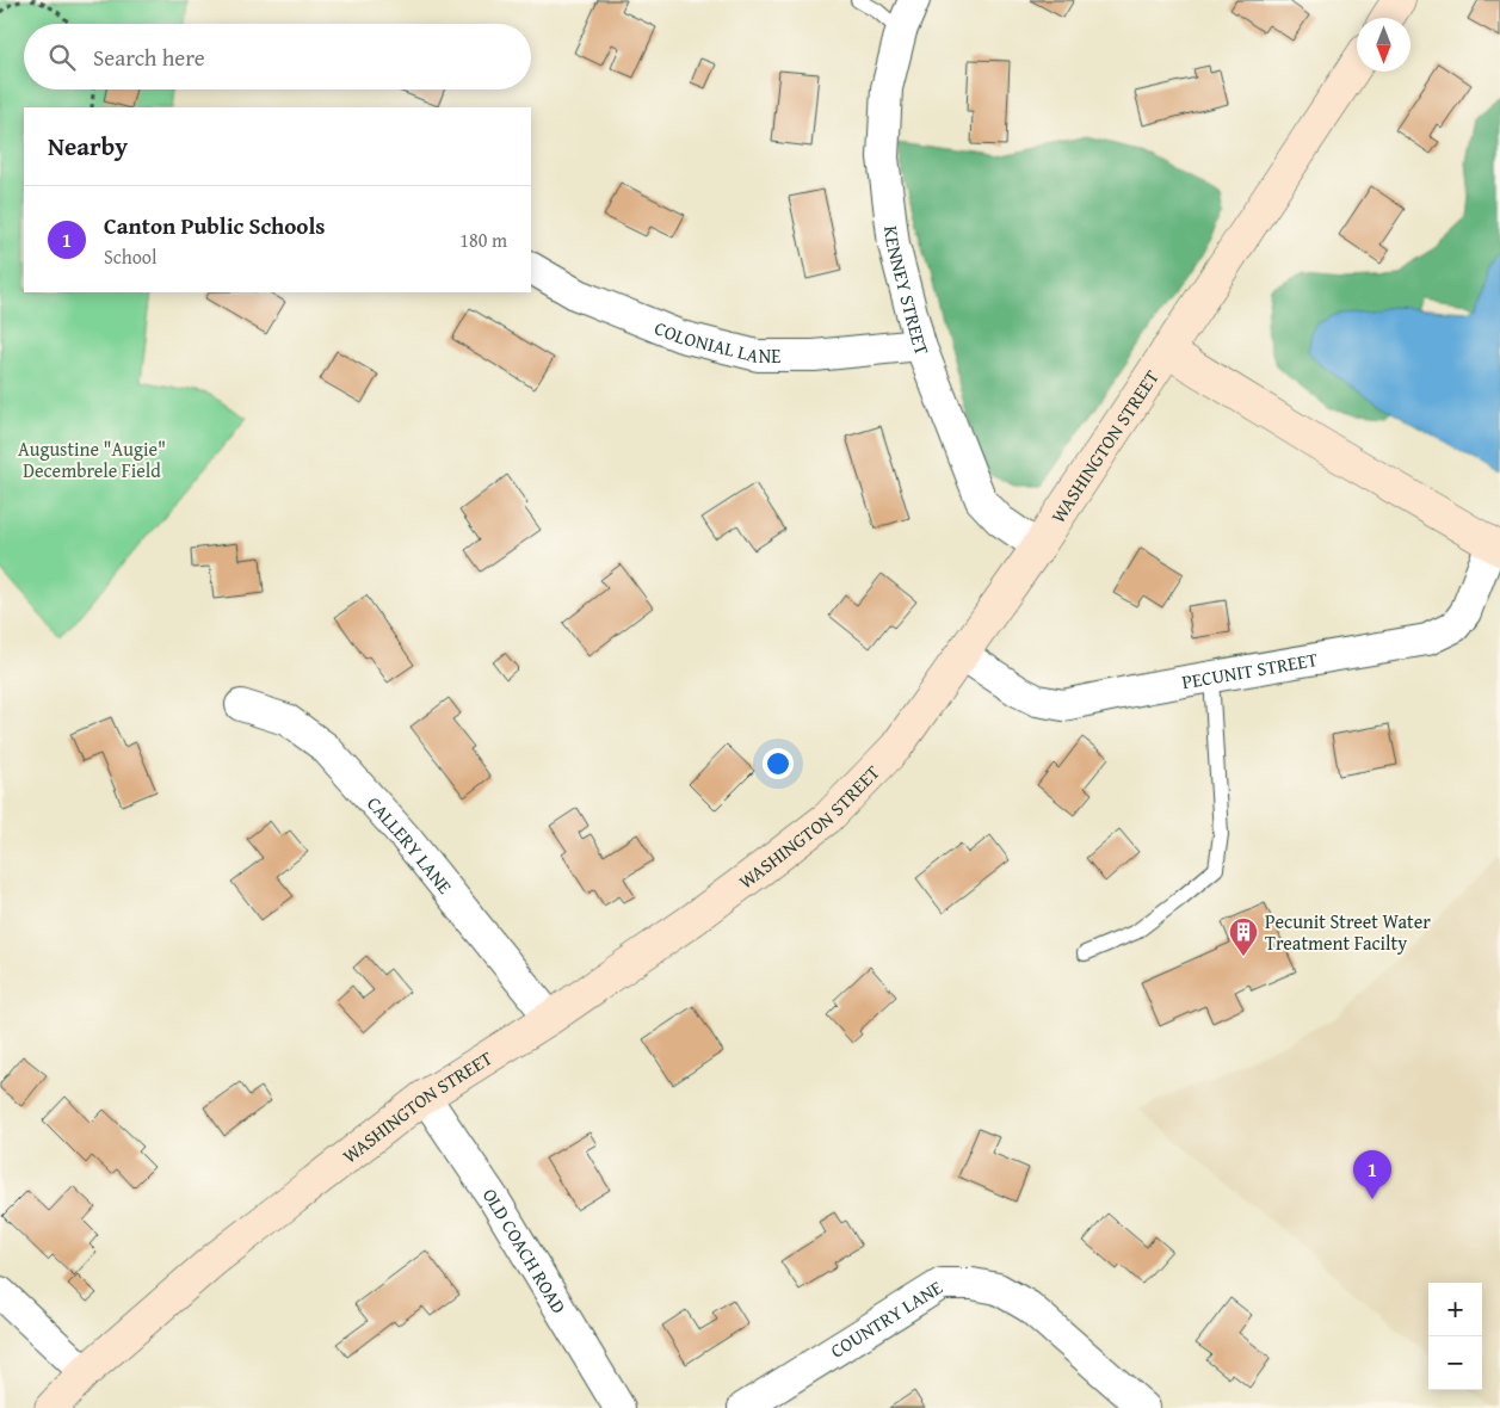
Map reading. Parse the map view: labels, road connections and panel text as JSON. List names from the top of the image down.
{
  "streets": {
    "main road": ["WASHINGTON STREET", "PECUNIT STREET"],
    "street": [
      "KENNEY STREET",
      "COLONIAL LANE",
      "CALLERY LANE",
      "OLD COACH ROAD",
      "COUNTRY LANE"
    ]
  },
  "crossings": [
    ["KENNEY STREET", "COLONIAL LANE"],
    ["KENNEY STREET", "WASHINGTON STREET"],
    ["WASHINGTON STREET", "PECUNIT STREET"],
    ["WASHINGTON STREET", "CALLERY LANE"],
    ["WASHINGTON STREET", "OLD COACH ROAD"]
  ],
  "parks": ["Augustine \"Augie\" Decembrele Field"],
  "places": {
    "building": ["Pecunit Street Water Treatment Facilty"]
  },
  "north": "bottom",
  "page": {
    "search": "Search here",
    "heading": "Nearby",
    "list": [
      {
        "mark": "1",
        "name": "Canton Public Schools",
        "note": "School",
        "value": "180 m"
      }
    ],
    "pins": "1",
    "map_buttons": ["+", "−"]
  }
}
